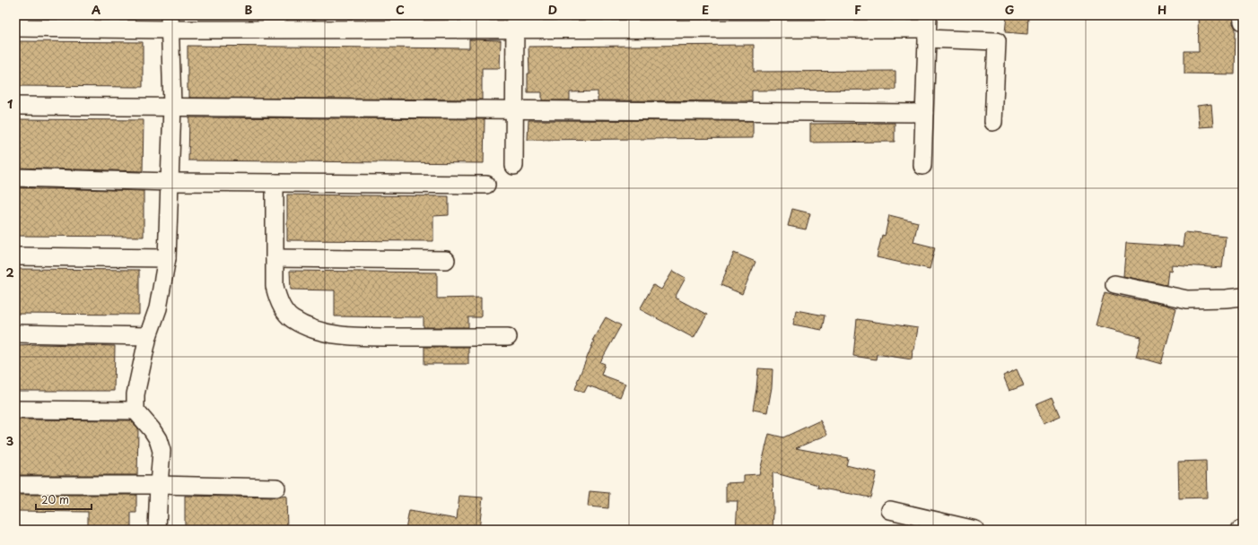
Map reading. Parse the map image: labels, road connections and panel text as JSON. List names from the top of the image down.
{
  "scale_bar": "20 m",
  "grid": {
    "columns": [
      "A",
      "B",
      "C",
      "D",
      "E",
      "F",
      "G",
      "H"
    ],
    "rows": ["1", "2", "3"]
  }
}
